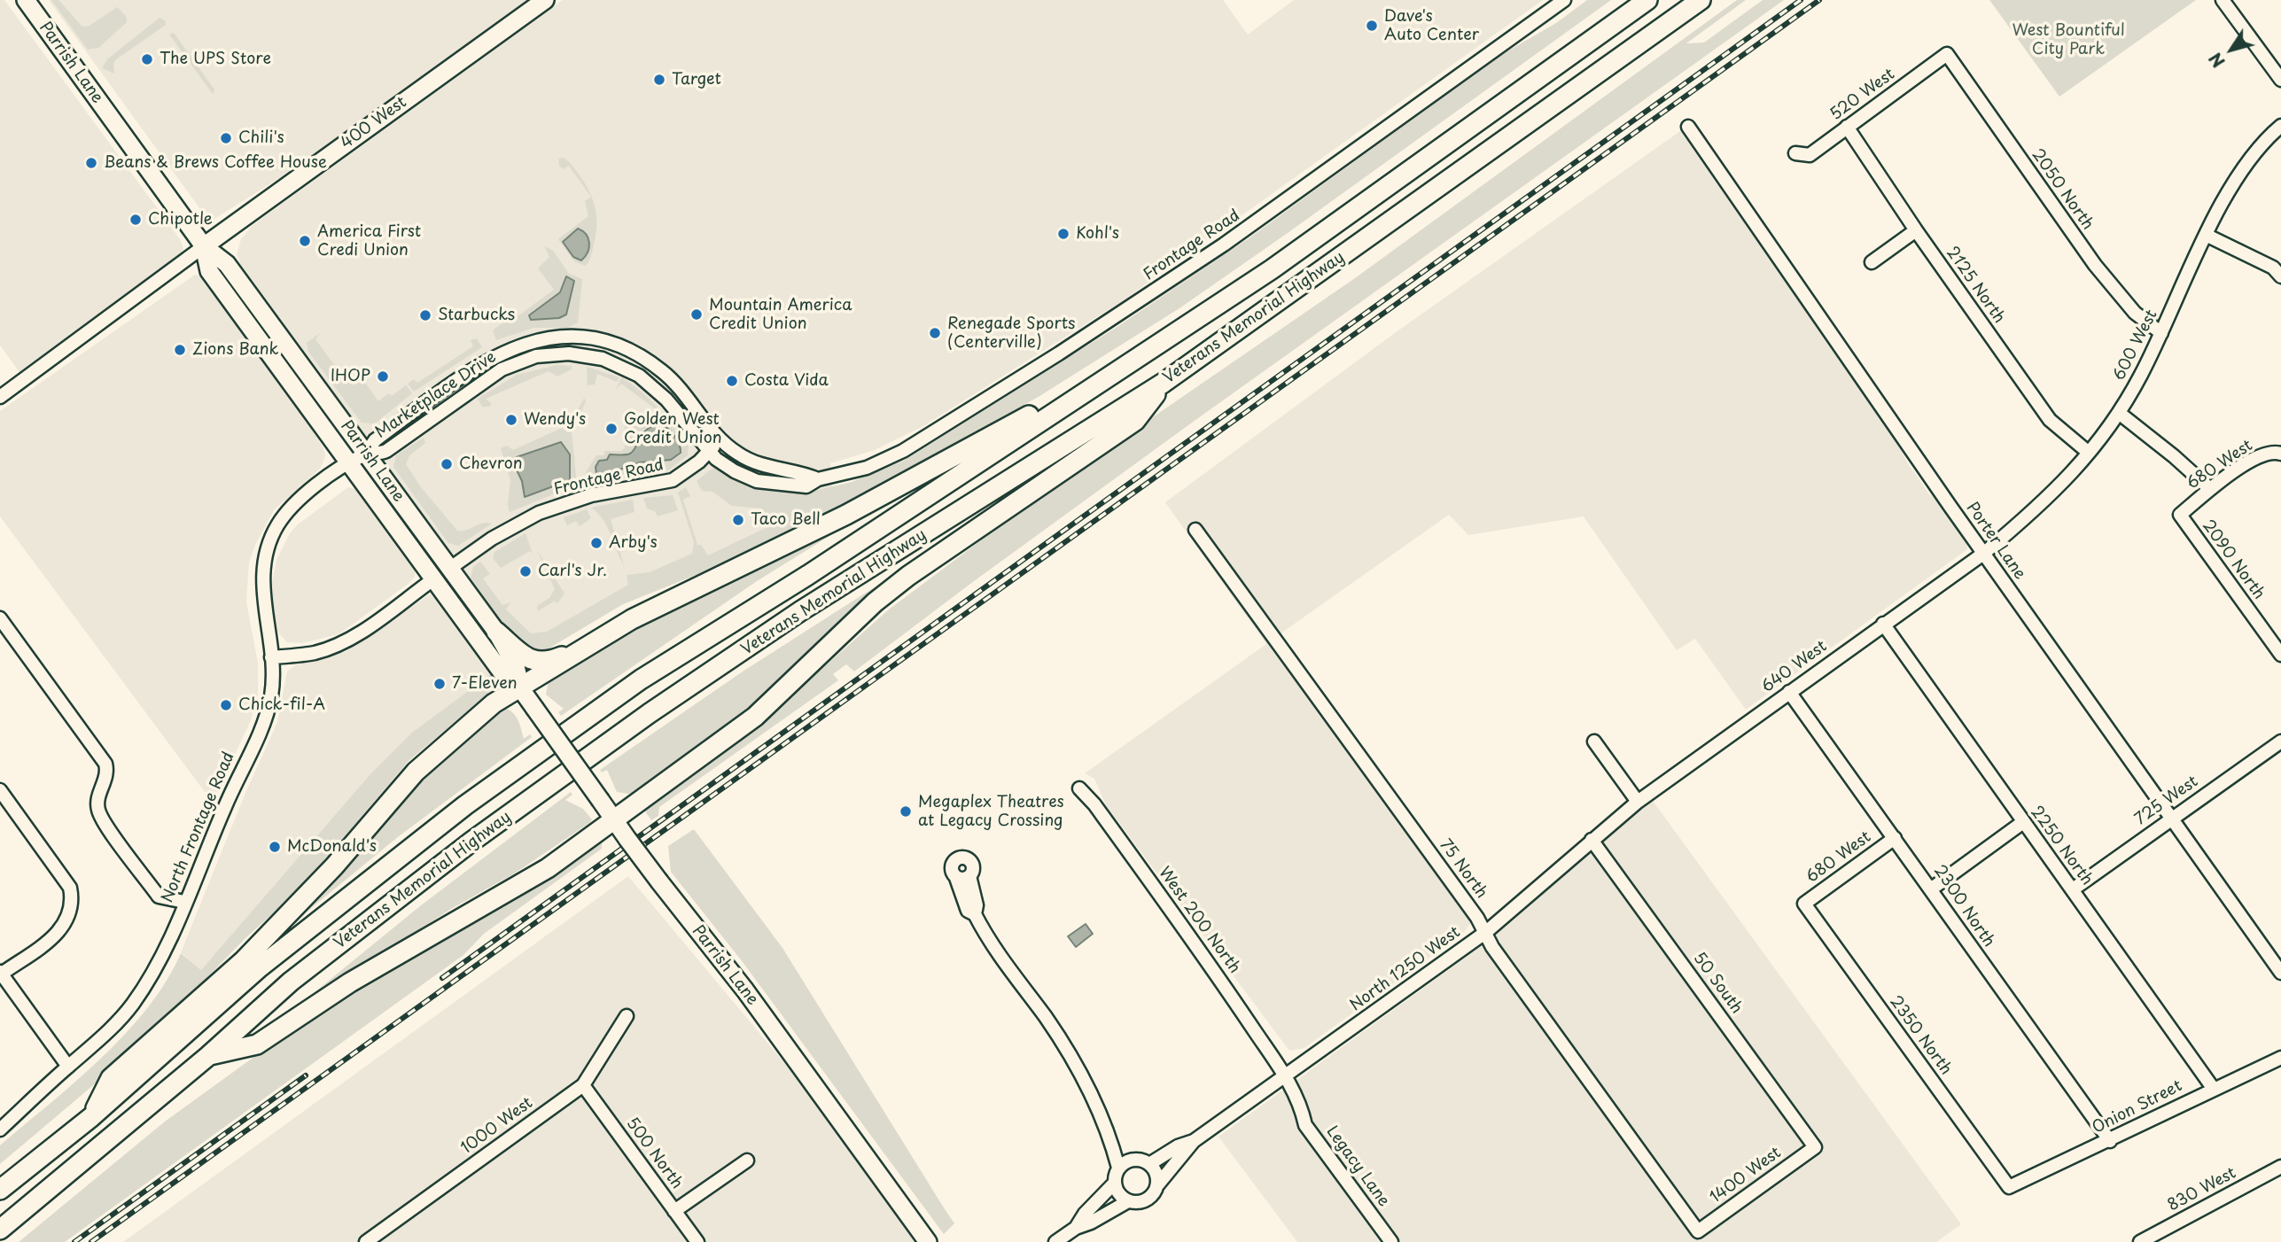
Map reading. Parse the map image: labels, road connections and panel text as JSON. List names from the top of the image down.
{
  "streets": {
    "highway": ["Veterans Memorial Highway"],
    "main road": ["Parrish Lane", "400 West"],
    "street": [
      "520 West",
      "2050 North",
      "Frontage Road",
      "2125 North",
      "600 West",
      "Marketplace Drive",
      "680 West",
      "Porter Lane",
      "2090 North",
      "640 West",
      "725 West",
      "North Frontage Road",
      "2250 North",
      "75 North",
      "2300 North",
      "West 200 North",
      "North 1250 West",
      "50 South",
      "2350 North",
      "Onion Street",
      "1000 West",
      "500 North",
      "Legacy Lane",
      "1400 West",
      "830 West"
    ]
  },
  "crossings": [
    ["Parrish Lane", "400 West"],
    ["Parrish Lane", "Frontage Road"],
    ["Parrish Lane", "Marketplace Drive"],
    ["520 West", "2050 North"],
    ["520 West", "2125 North"],
    ["2050 North", "600 West"],
    ["Frontage Road", "Marketplace Drive"],
    ["2125 North", "600 West"],
    ["600 West", "Porter Lane"],
    ["600 West", "640 West"],
    ["Marketplace Drive", "North Frontage Road"],
    ["680 West", "2090 North"],
    ["680 West", "2300 North"],
    ["680 West", "2350 North"],
    ["Porter Lane", "640 West"],
    ["Porter Lane", "725 West"],
    ["640 West", "2250 North"],
    ["640 West", "2300 North"],
    ["640 West", "North 1250 West"],
    ["725 West", "2250 North"],
    ["2250 North", "Onion Street"],
    ["75 North", "North 1250 West"],
    ["75 North", "1400 West"],
    ["2300 North", "Onion Street"],
    ["West 200 North", "North 1250 West"],
    ["West 200 North", "Legacy Lane"],
    ["North 1250 West", "50 South"],
    ["North 1250 West", "Legacy Lane"],
    ["50 South", "1400 West"],
    ["2350 North", "Onion Street"],
    ["1000 West", "500 North"]
  ],
  "parks": ["West Bountiful City Park"],
  "places": [
    "Dave's Auto Center",
    "The UPS Store",
    "Target",
    "Chili's",
    "Beans & Brews Coffee House",
    "Chipotle",
    "Kohl's",
    "America First Credi Union",
    "Mountain America Credit Union",
    "Starbucks",
    "Renegade Sports (Centerville)",
    "Zions Bank",
    "IHOP",
    "Costa Vida",
    "Wendy's",
    "Golden West Credit Union",
    "Chevron",
    "Taco Bell",
    "Arby's",
    "Carl's Jr.",
    "7-Eleven",
    "Chick-fil-A",
    "Megaplex Theatres at Legacy Crossing",
    "McDonald's"
  ],
  "north": "bottom left"
}
